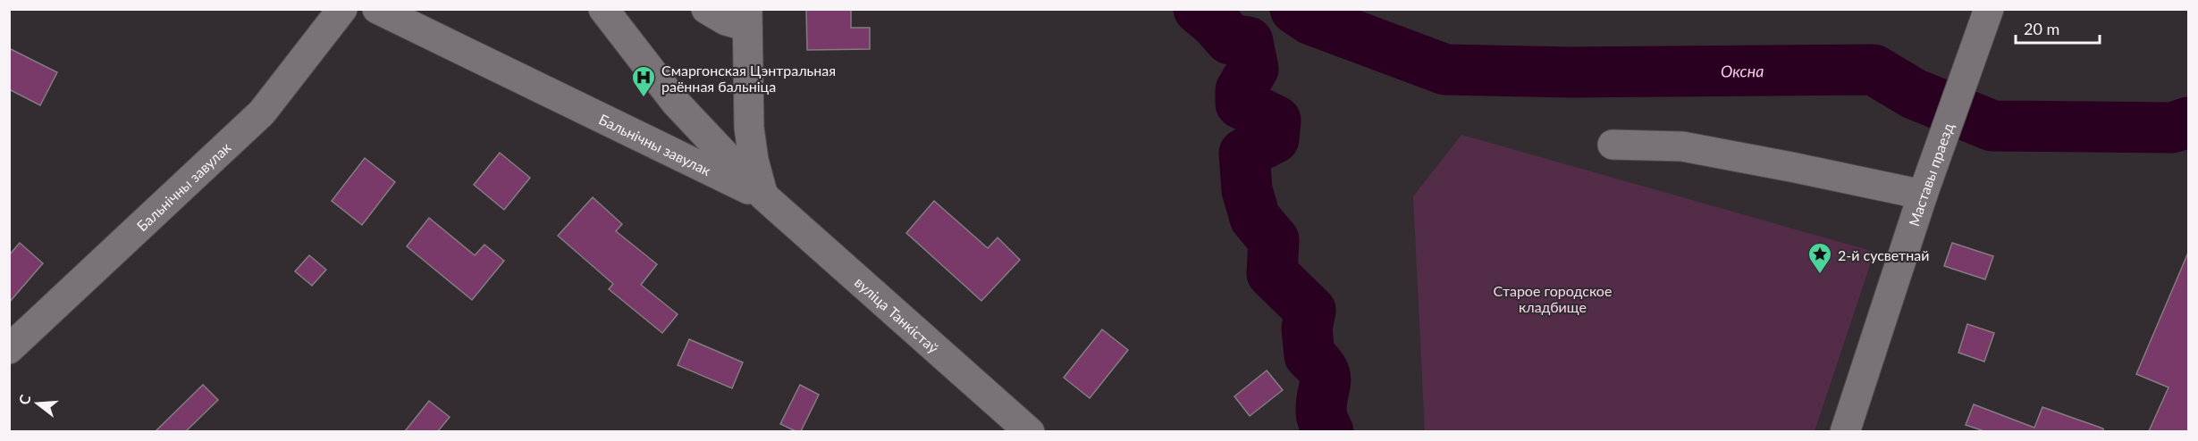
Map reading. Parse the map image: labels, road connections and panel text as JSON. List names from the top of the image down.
{
  "streets": {
    "street": ["Бальнічны завулак", "Маставы праезд", "вуліца Танкістаў"]
  },
  "crossings": [
    ["Бальнічны завулак", "вуліца Танкістаў"]
  ],
  "water": ["Оксна"],
  "parks": ["Старое городское кладбище"],
  "places": {
    "hospital": ["Смаргонская Цэнтральная раённая бальніца"],
    "place": ["2-й сусветнай"]
  },
  "scale_bar": "20 m",
  "north": "left"
}
